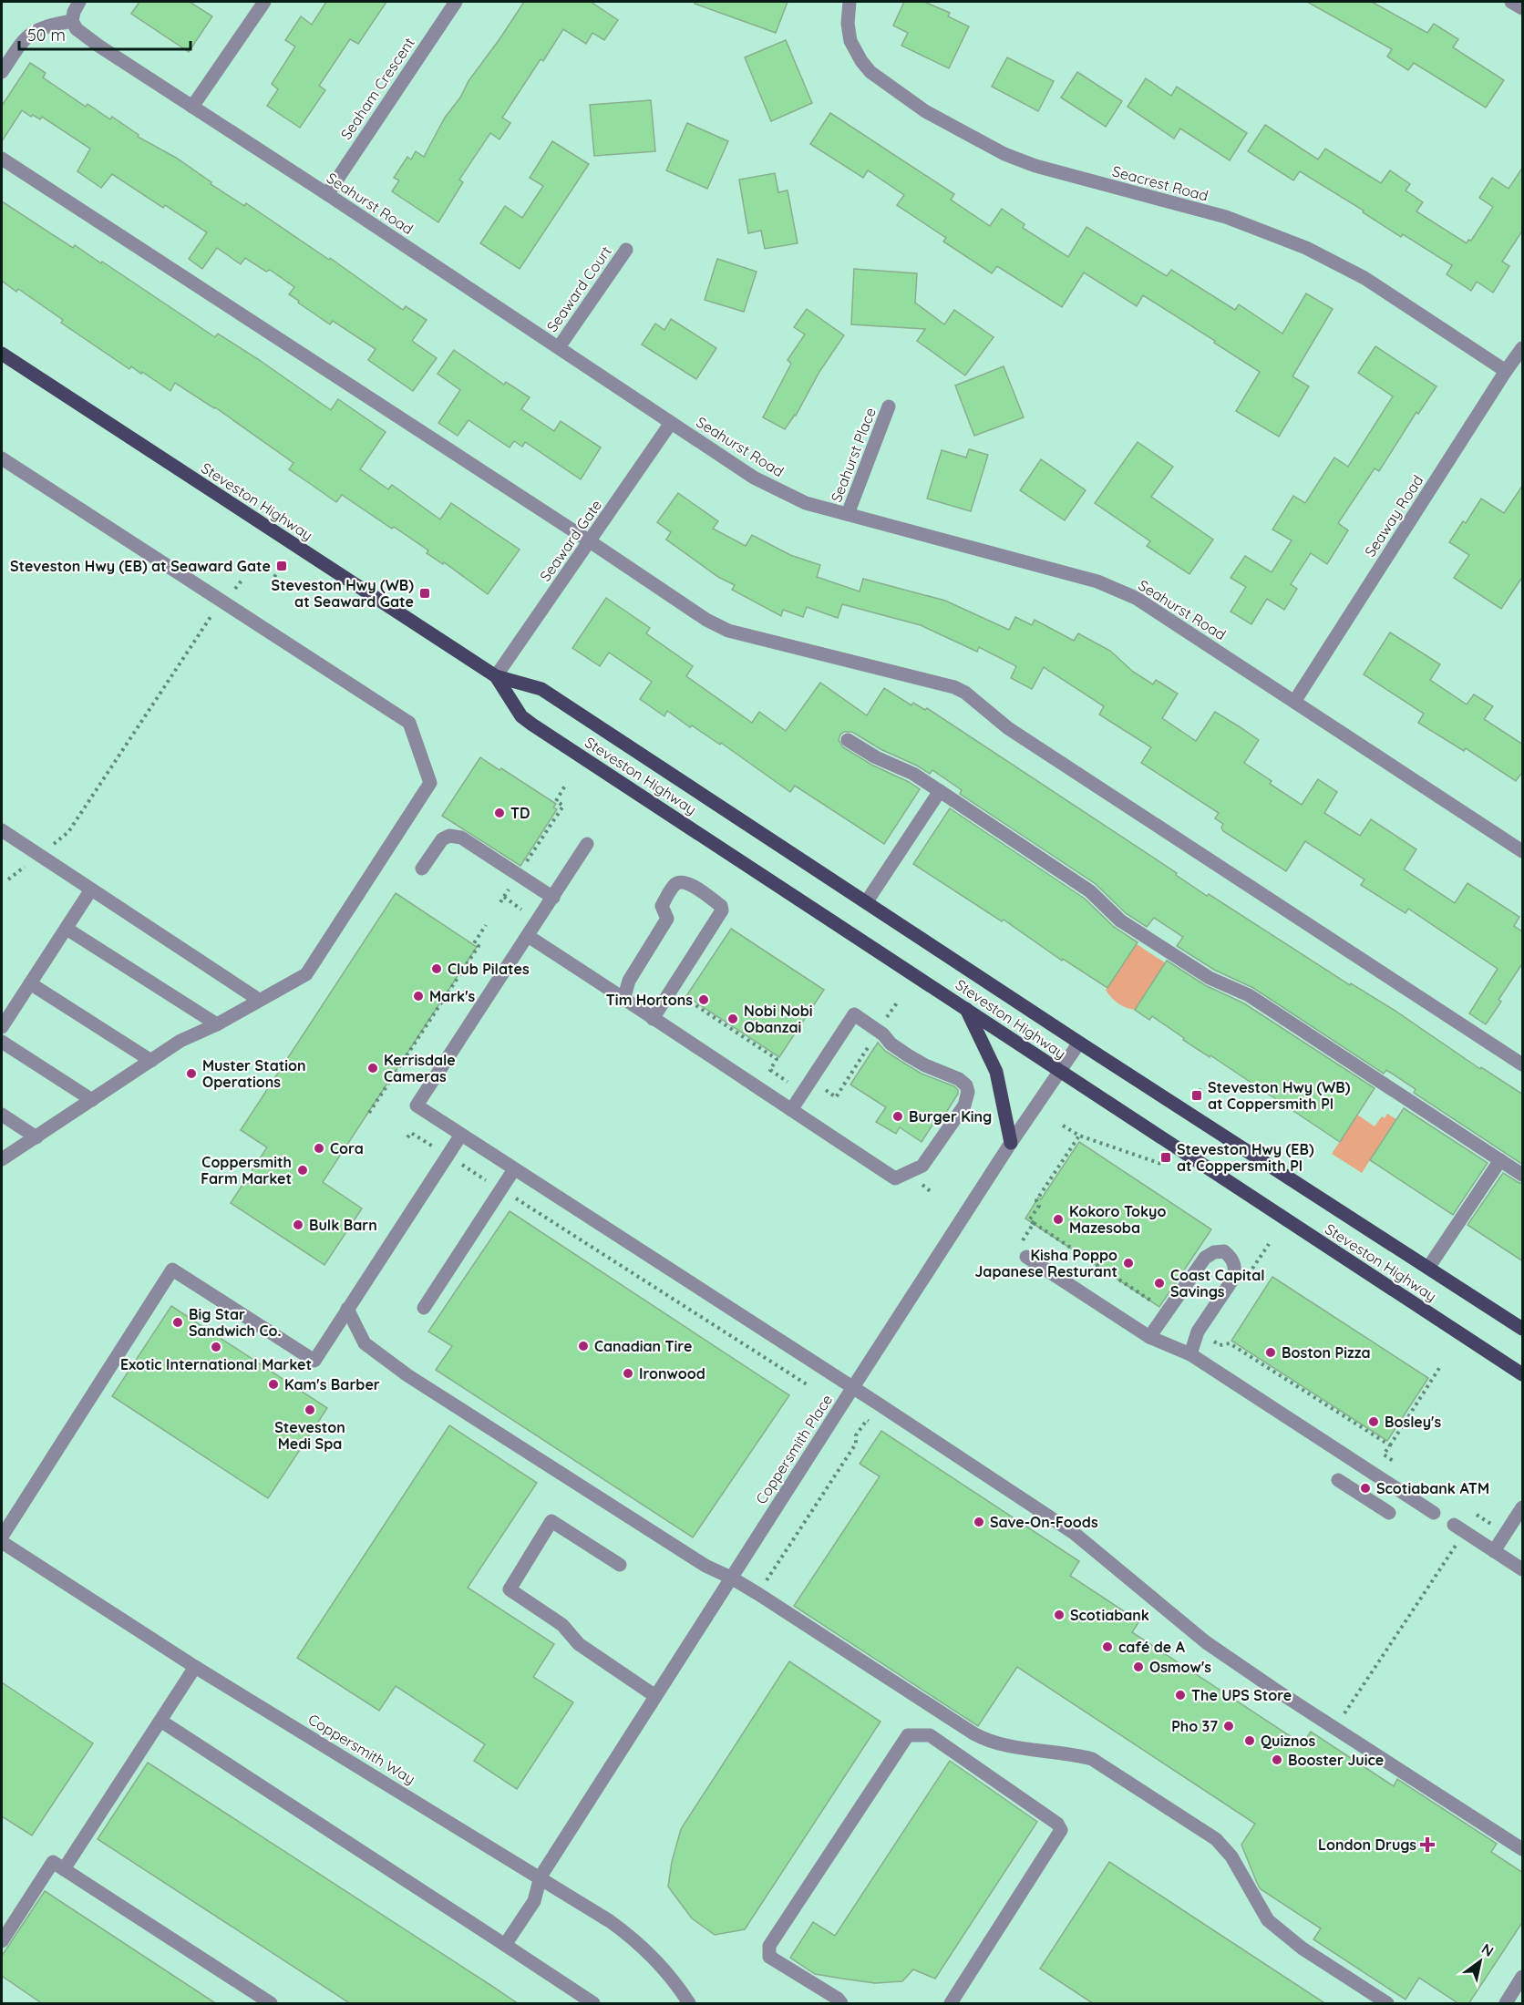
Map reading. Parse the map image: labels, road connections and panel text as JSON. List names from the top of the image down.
{
  "streets": {
    "main road": ["Steveston Highway"],
    "street": [
      "Seaham Crescent",
      "Seacrest Road",
      "Seahurst Road",
      "Seaward Court",
      "Seahurst Place",
      "Seaway Road",
      "Seaward Gate",
      "Coppersmith Place",
      "Coppersmith Way"
    ]
  },
  "crossings": [
    ["Seaham Crescent", "Seahurst Road"],
    ["Seacrest Road", "Seaway Road"],
    ["Seahurst Road", "Seaward Court"],
    ["Seahurst Road", "Seahurst Place"],
    ["Seahurst Road", "Seaway Road"],
    ["Seahurst Road", "Seaward Gate"],
    ["Steveston Highway", "Seaward Gate"],
    ["Steveston Highway", "Coppersmith Place"],
    ["Coppersmith Place", "Coppersmith Way"]
  ],
  "places": {
    "transit": [
      "Steveston Hwy (EB) at Seaward Gate",
      "Steveston Hwy (WB) at Seaward Gate",
      "Steveston Hwy (WB) at Coppersmith Pl",
      "Steveston Hwy (EB) at Coppersmith Pl"
    ],
    "other": [
      "TD",
      "Club Pilates",
      "Mark's",
      "Tim Hortons",
      "Nobi Nobi Obanzai",
      "Kerrisdale Cameras",
      "Muster Station Operations",
      "Burger King",
      "Cora",
      "Coppersmith Farm Market",
      "Kokoro Tokyo Mazesoba",
      "Bulk Barn",
      "Kisha Poppo Japanese Resturant",
      "Coast Capital Savings",
      "Big Star Sandwich Co.",
      "Canadian Tire",
      "Exotic International Market",
      "Boston Pizza",
      "Ironwood",
      "Kam's Barber",
      "Steveston Medi Spa",
      "Bosley's",
      "Scotiabank ATM",
      "Save-On-Foods",
      "Scotiabank",
      "café de A",
      "Osmow's",
      "The UPS Store",
      "Pho 37",
      "Quiznos",
      "Booster Juice"
    ],
    "health": ["London Drugs"]
  },
  "scale_bar": "50 m",
  "north": "top right"
}
